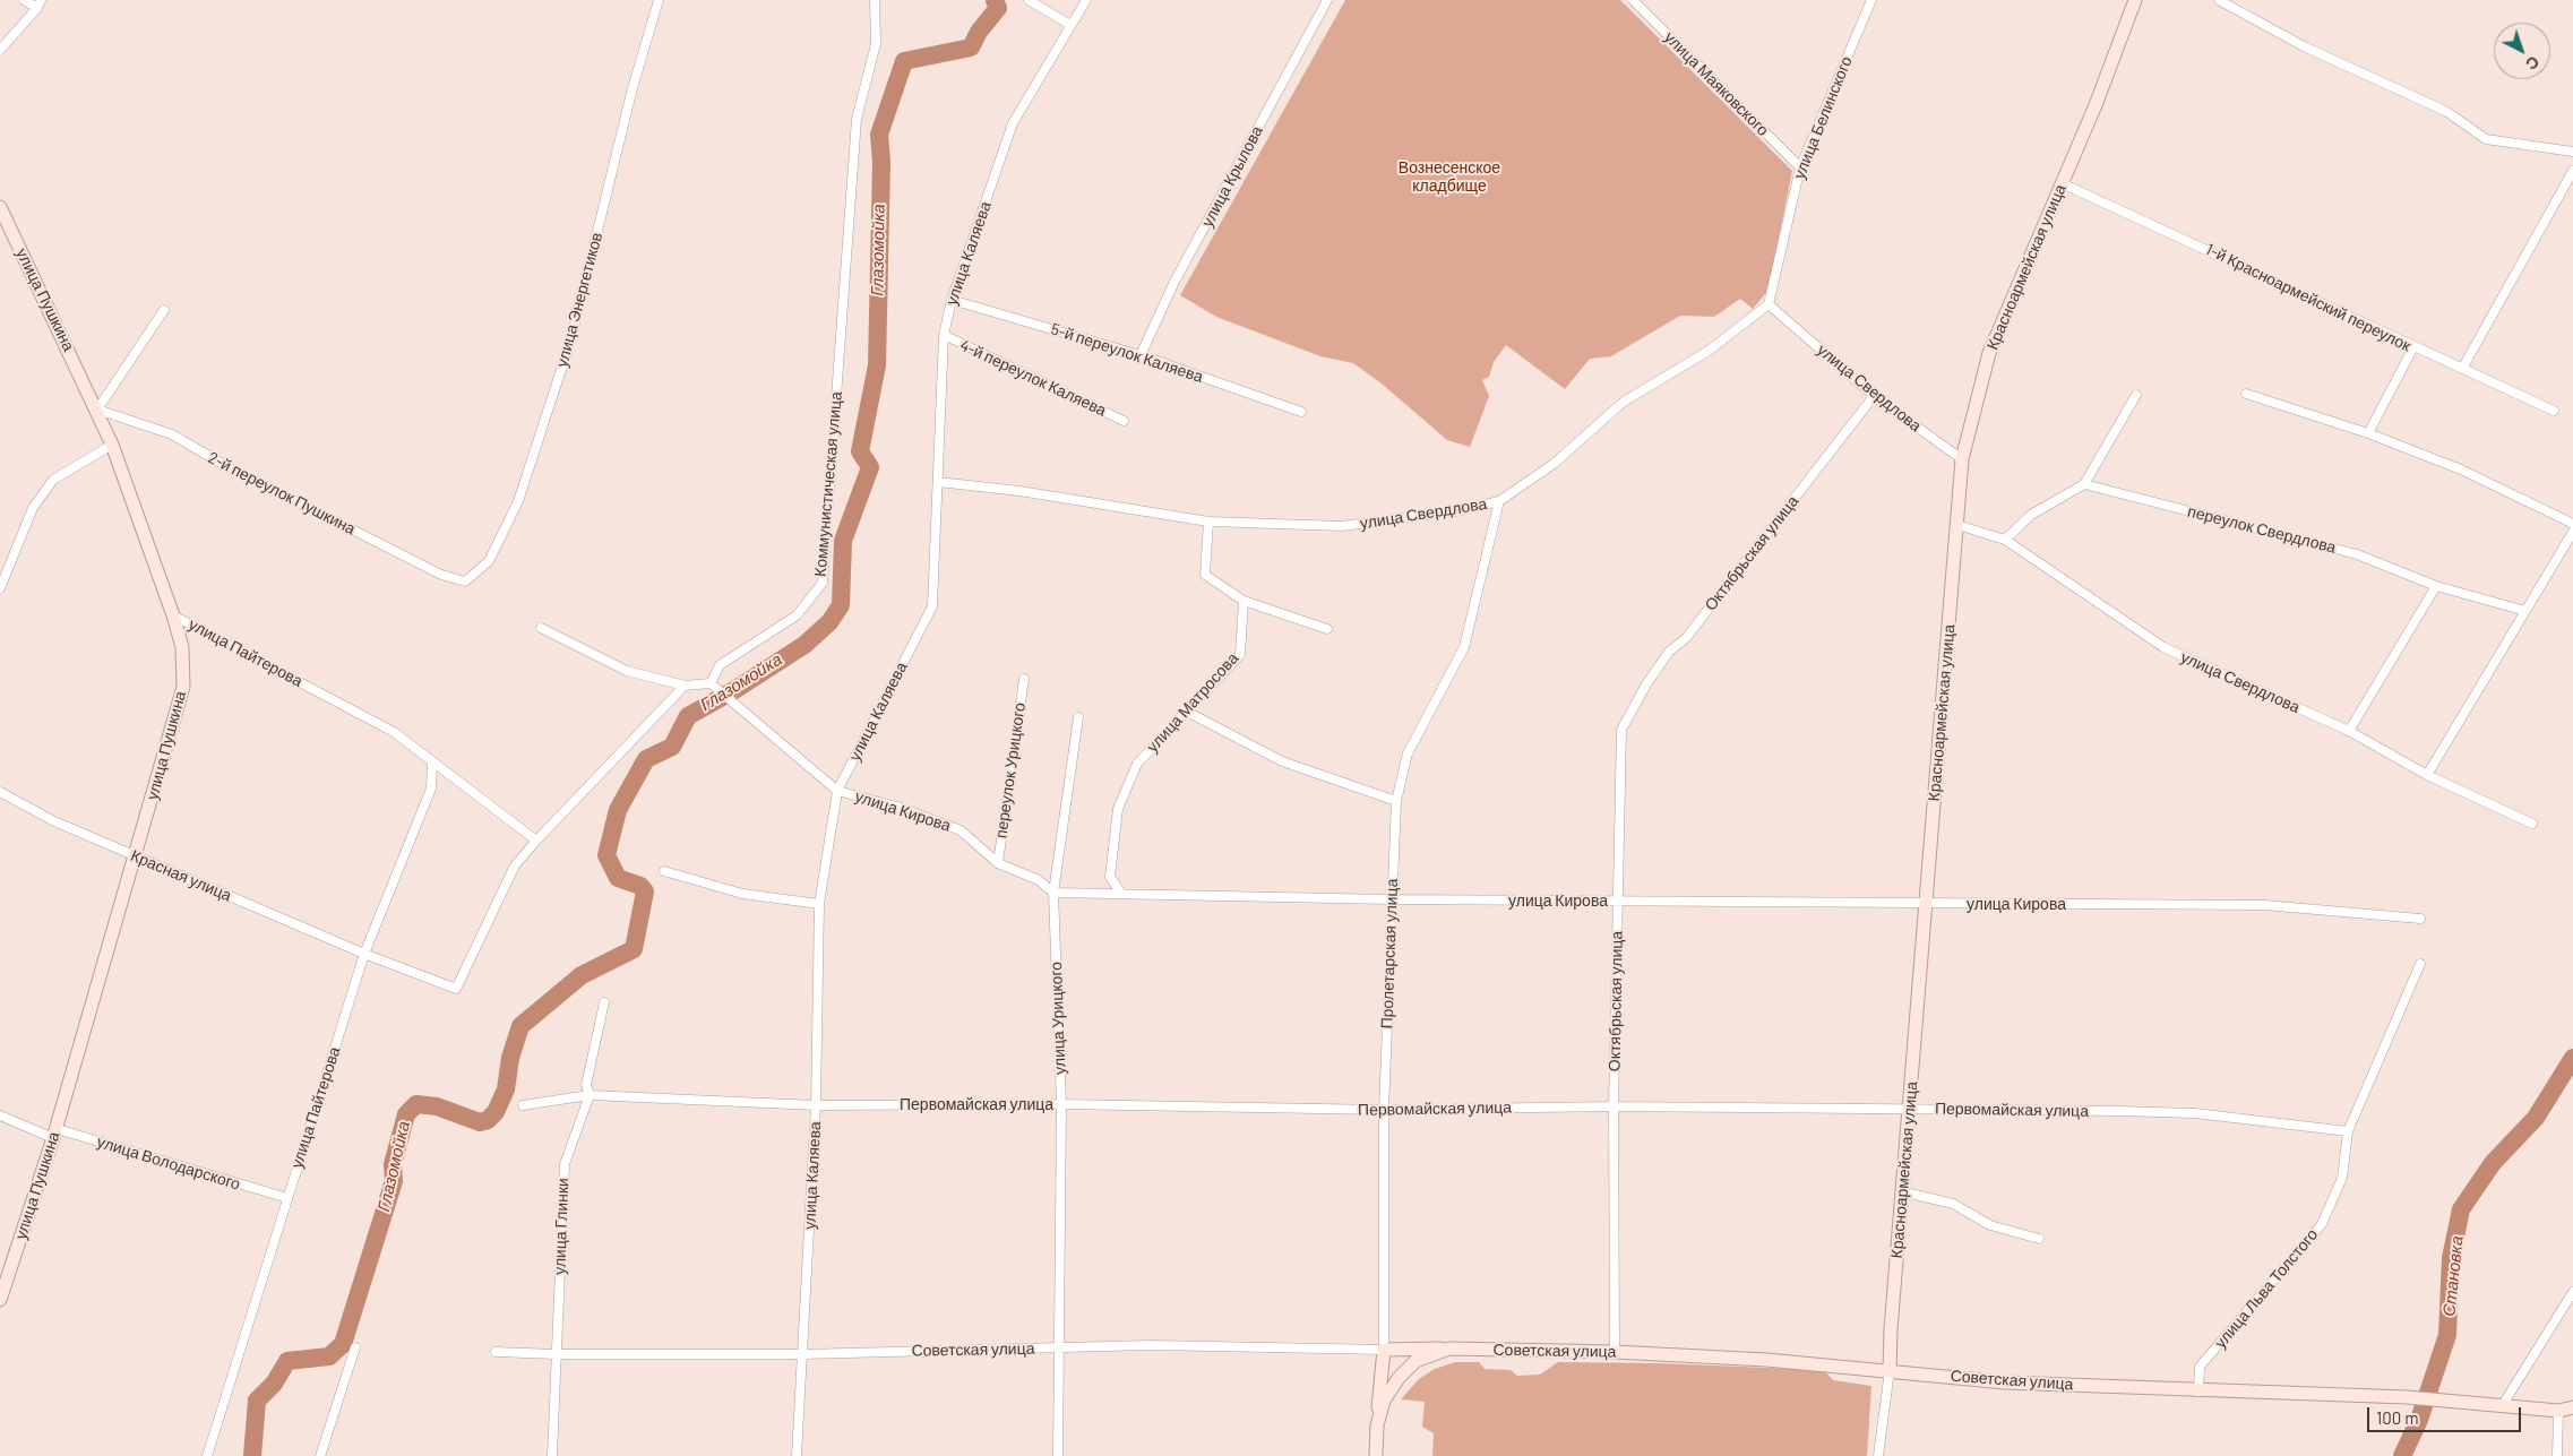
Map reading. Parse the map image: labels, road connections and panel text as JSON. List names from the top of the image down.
{
  "streets": {
    "main road": [
      "Красноармейская улица",
      "улица Пушкина",
      "Пролетарская улица",
      "Советская улица"
    ],
    "street": [
      "улица Маяковского",
      "улица Белинского",
      "улица Крылова",
      "улица Каляева",
      "1-й Красноармейский переулок",
      "улица Энергетиков",
      "5-й переулок Каляева",
      "4-й переулок Каляева",
      "улица Свердлова",
      "Коммунистическая улица",
      "2-й переулок Пушкина",
      "переулок Свердлова",
      "Октябрьская улица",
      "улица Пайтерова",
      "улица Матросова",
      "переулок Урицкого",
      "улица Кирова",
      "Красная улица",
      "улица Урицкого",
      "Первомайская улица",
      "улица Володарского",
      "улица Глинки",
      "улица Льва Толстого"
    ]
  },
  "crossings": [
    ["улица Маяковского", "улица Белинского"],
    ["улица Белинского", "улица Свердлова"],
    ["улица Крылова", "5-й переулок Каляева"],
    ["улица Каляева", "5-й переулок Каляева"],
    ["улица Каляева", "4-й переулок Каляева"],
    ["улица Каляева", "улица Свердлова"],
    ["улица Каляева", "улица Кирова"],
    ["улица Каляева", "Первомайская улица"],
    ["улица Каляева", "Советская улица"],
    ["Красноармейская улица", "1-й Красноармейский переулок"],
    ["Красноармейская улица", "улица Свердлова"],
    ["Красноармейская улица", "улица Кирова"],
    ["Красноармейская улица", "Первомайская улица"],
    ["Красноармейская улица", "Советская улица"],
    ["улица Пушкина", "2-й переулок Пушкина"],
    ["улица Пушкина", "улица Пайтерова"],
    ["улица Пушкина", "Красная улица"],
    ["улица Пушкина", "улица Володарского"],
    ["улица Энергетиков", "2-й переулок Пушкина"],
    ["улица Свердлова", "Октябрьская улица"],
    ["улица Свердлова", "Пролетарская улица"],
    ["Коммунистическая улица", "улица Кирова"],
    ["Октябрьская улица", "улица Кирова"],
    ["Октябрьская улица", "Первомайская улица"],
    ["Октябрьская улица", "Советская улица"],
    ["улица Пайтерова", "Красная улица"],
    ["улица Пайтерова", "улица Володарского"],
    ["улица Матросова", "улица Кирова"],
    ["переулок Урицкого", "улица Кирова"],
    ["улица Кирова", "Пролетарская улица"],
    ["улица Кирова", "улица Урицкого"],
    ["Пролетарская улица", "Первомайская улица"],
    ["Пролетарская улица", "Советская улица"],
    ["улица Урицкого", "Первомайская улица"],
    ["улица Урицкого", "Советская улица"],
    ["Первомайская улица", "улица Глинки"],
    ["Первомайская улица", "улица Льва Толстого"],
    ["улица Глинки", "Советская улица"],
    ["улица Льва Толстого", "Советская улица"]
  ],
  "water": ["Глазомойка", "Становка"],
  "parks": ["Вознесенское кладбище"],
  "scale_bar": "100 m",
  "north": "bottom right"
}
